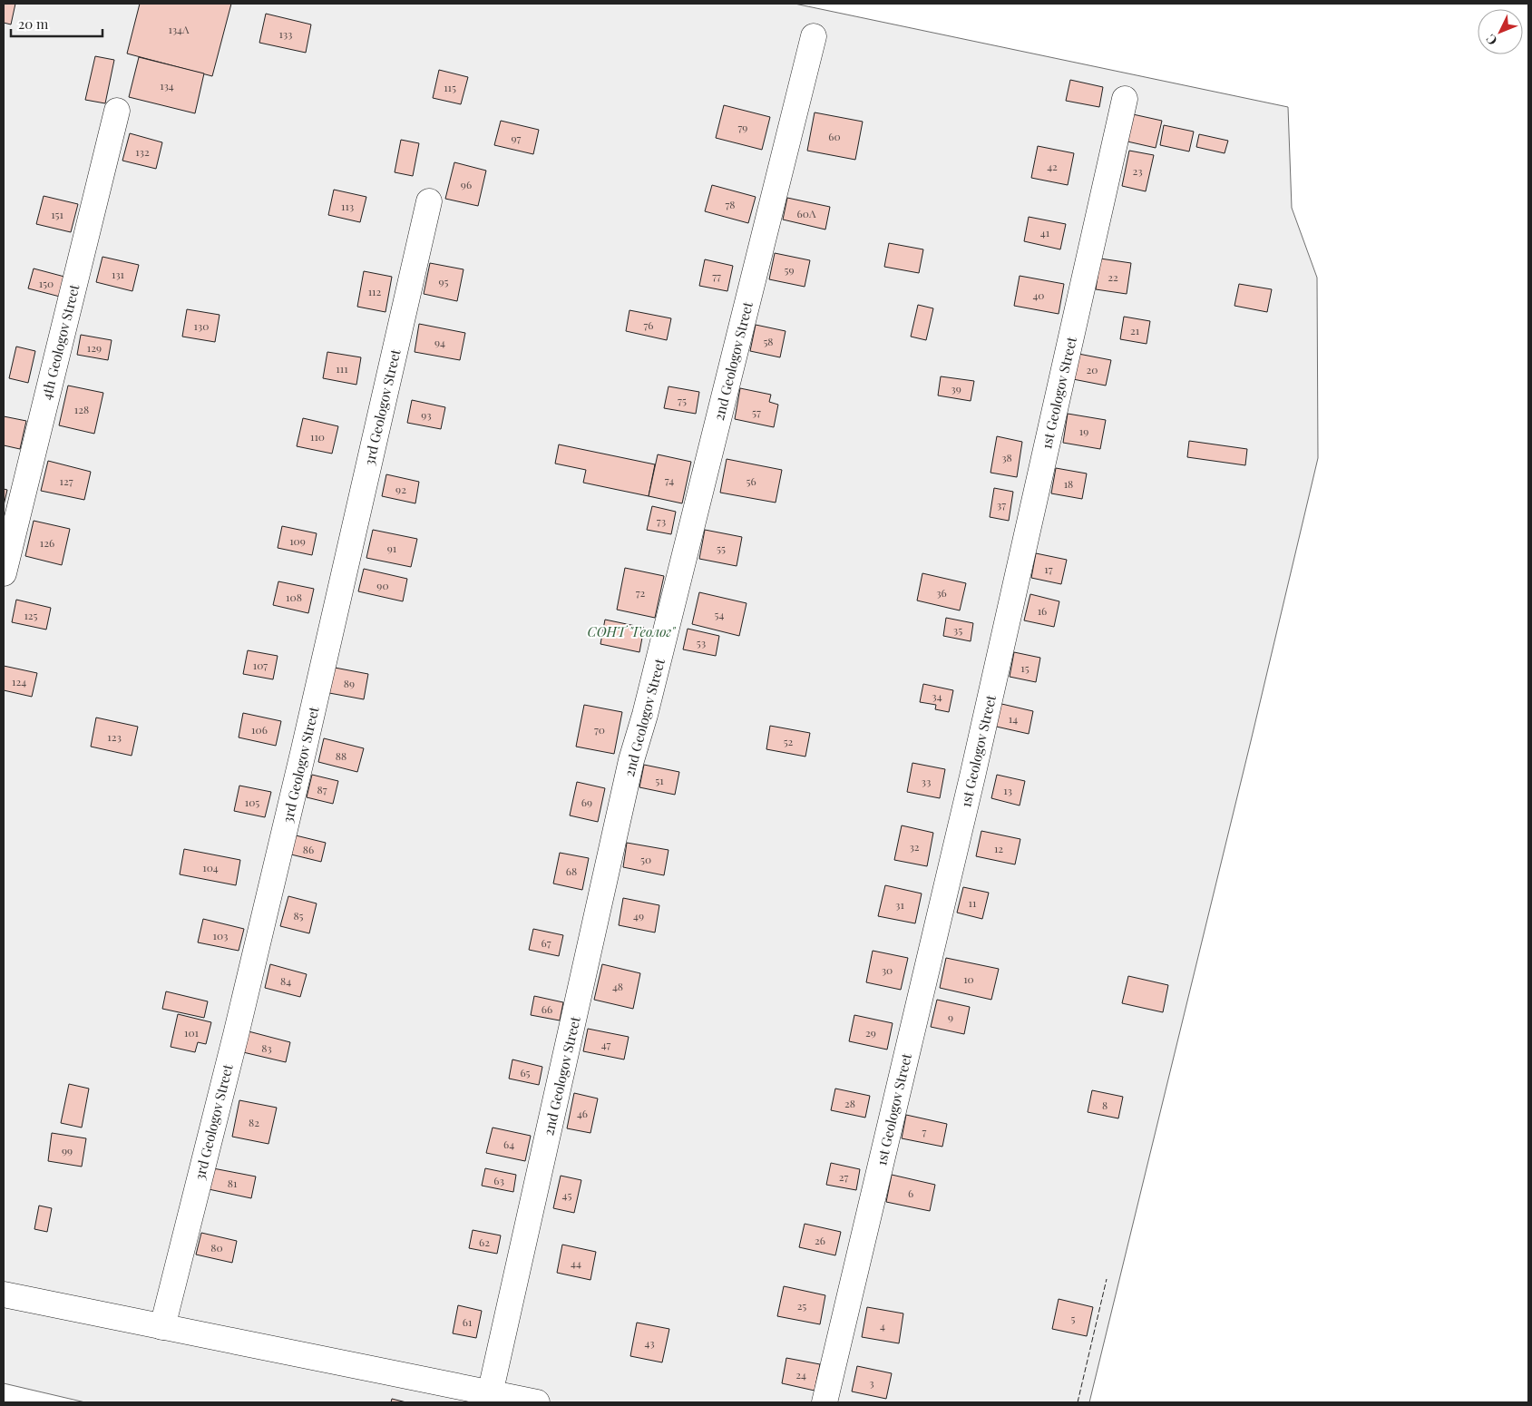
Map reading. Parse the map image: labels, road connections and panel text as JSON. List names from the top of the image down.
{
  "streets": {
    "street": [
      "4th Geologov Street",
      "2nd Geologov Street",
      "1st Geologov Street",
      "3rd Geologov Street"
    ]
  },
  "parks": ["СОНТ \"Геолог\""],
  "house_numbers": [
    "134А",
    "133",
    "134",
    "115",
    "79",
    "60",
    "97",
    "132",
    "42",
    "23",
    "96",
    "78",
    "113",
    "60А",
    "151",
    "41",
    "59",
    "131",
    "77",
    "22",
    "95",
    "150",
    "112",
    "40",
    "76",
    "130",
    "21",
    "58",
    "94",
    "129",
    "111",
    "20",
    "39",
    "75",
    "128",
    "57",
    "93",
    "19",
    "110",
    "38",
    "74",
    "127",
    "56",
    "18",
    "92",
    "37",
    "73",
    "109",
    "126",
    "91",
    "55",
    "17",
    "90",
    "72",
    "36",
    "108",
    "16",
    "54",
    "125",
    "35",
    "53",
    "107",
    "15",
    "124",
    "89",
    "34",
    "14",
    "106",
    "70",
    "123",
    "52",
    "88",
    "51",
    "33",
    "87",
    "13",
    "105",
    "69",
    "32",
    "12",
    "86",
    "50",
    "104",
    "68",
    "11",
    "31",
    "85",
    "49",
    "103",
    "67",
    "30",
    "10",
    "84",
    "48",
    "66",
    "9",
    "101",
    "29",
    "47",
    "83",
    "65",
    "28",
    "8",
    "46",
    "82",
    "7",
    "64",
    "99",
    "27",
    "63",
    "81",
    "6",
    "45",
    "26",
    "62",
    "80",
    "44",
    "25",
    "5",
    "61",
    "4",
    "43",
    "24",
    "3"
  ],
  "scale_bar": "20 m",
  "north": "bottom left"
}
